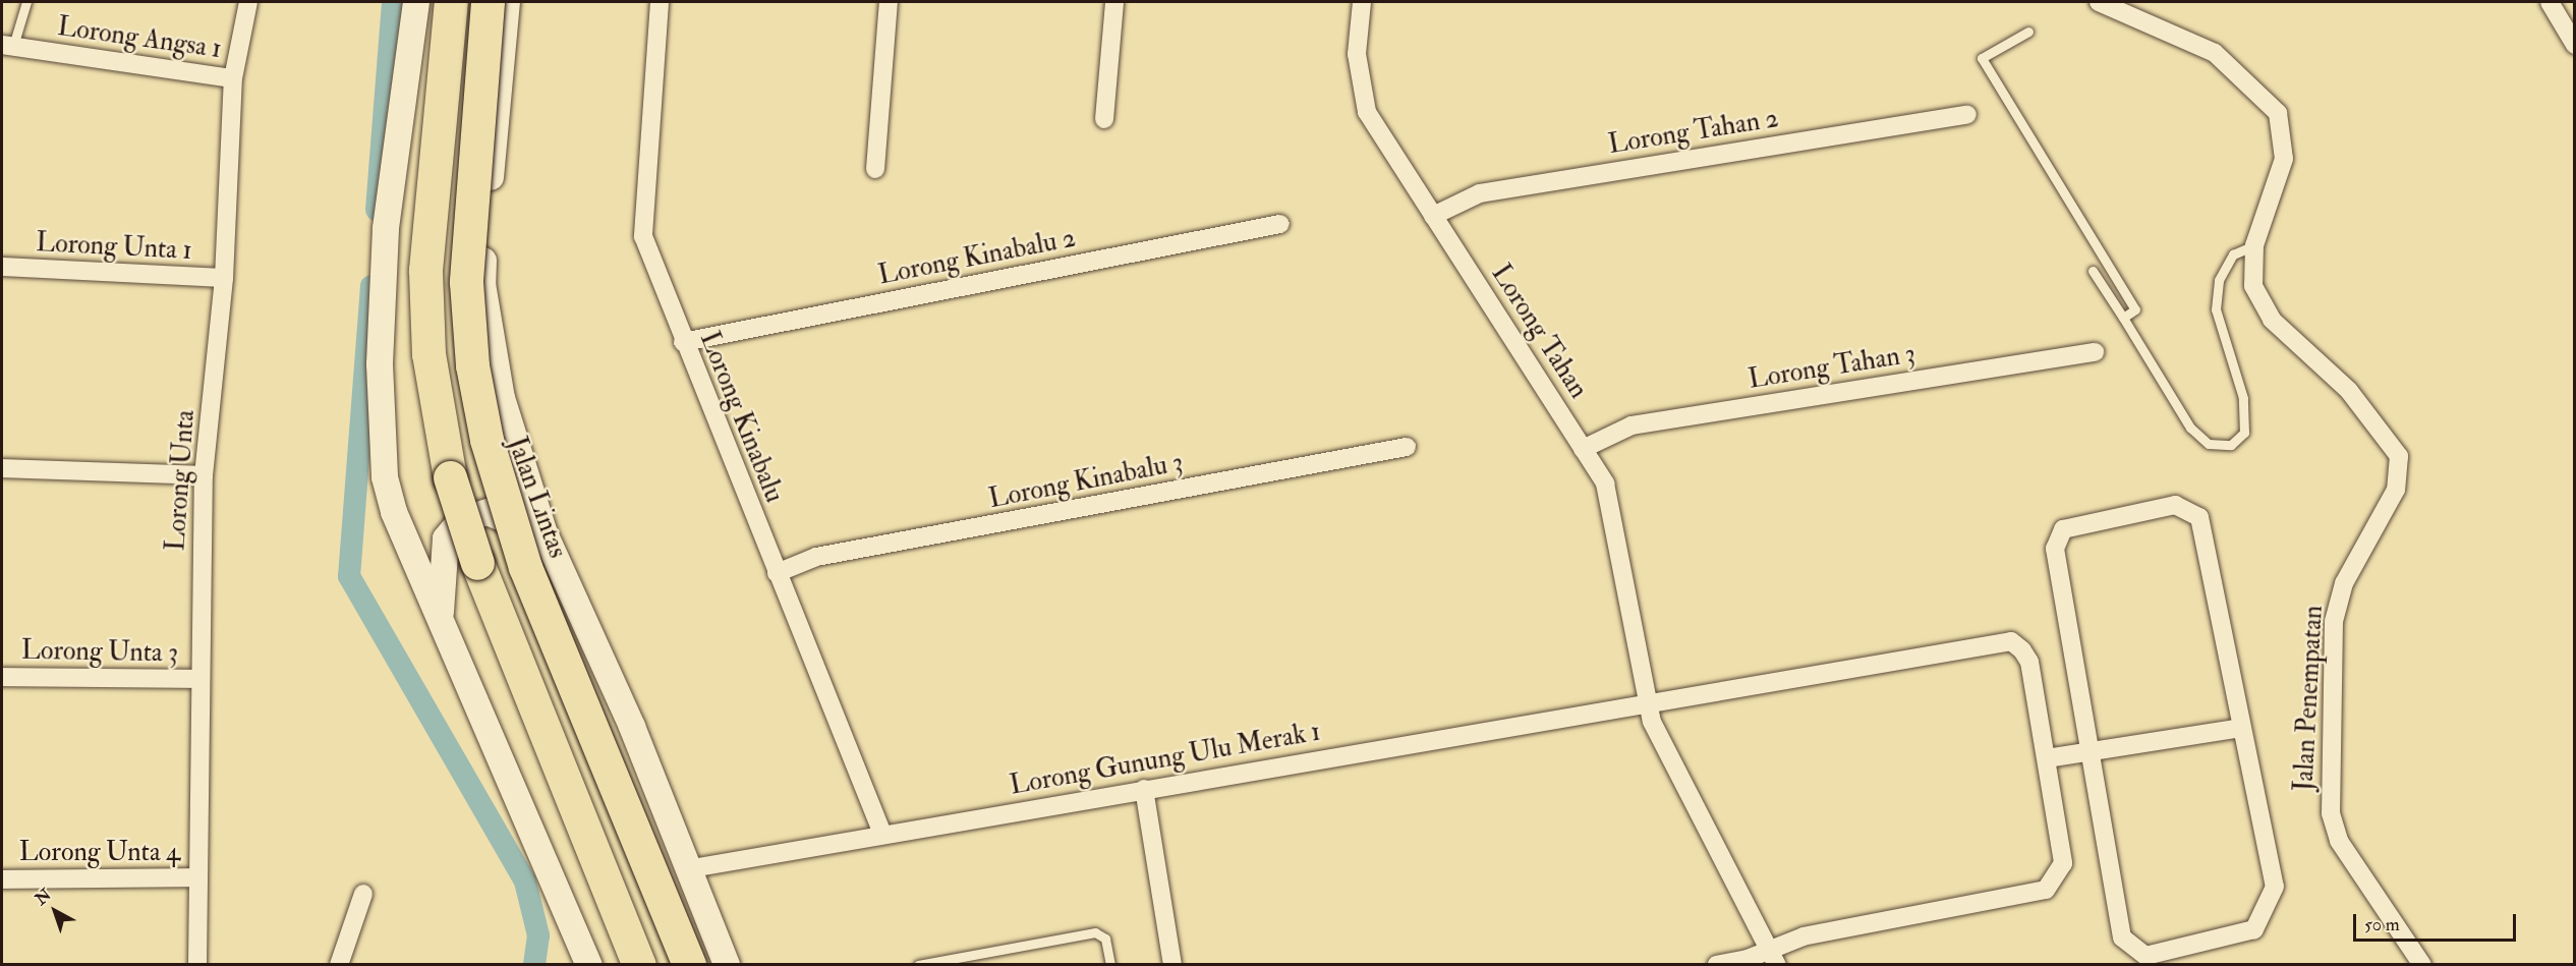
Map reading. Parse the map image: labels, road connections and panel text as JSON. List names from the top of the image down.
{
  "streets": {
    "highway": ["Jalan Lintas"],
    "street": [
      "Lorong Angsa 1",
      "Lorong Tahan 2",
      "Lorong Unta 1",
      "Lorong Kinabalu 2",
      "Lorong Tahan",
      "Lorong Tahan 3",
      "Lorong Kinabalu",
      "Lorong Unta",
      "Lorong Kinabalu 3",
      "Lorong Unta 3",
      "Jalan Penempatan",
      "Lorong Gunung Ulu Merak 1",
      "Lorong Unta 4"
    ]
  },
  "crossings": [
    ["Lorong Angsa 1", "Lorong Unta"],
    ["Lorong Tahan 2", "Lorong Tahan"],
    ["Lorong Unta 1", "Lorong Unta"],
    ["Lorong Kinabalu 2", "Lorong Kinabalu"],
    ["Lorong Tahan", "Lorong Tahan 3"],
    ["Lorong Tahan", "Lorong Gunung Ulu Merak 1"],
    ["Lorong Kinabalu", "Lorong Kinabalu 3"],
    ["Lorong Kinabalu", "Lorong Gunung Ulu Merak 1"],
    ["Lorong Unta", "Lorong Unta 3"],
    ["Lorong Unta", "Lorong Unta 4"],
    ["Jalan Lintas", "Lorong Gunung Ulu Merak 1"]
  ],
  "scale_bar": "50 m",
  "north": "top left"
}
